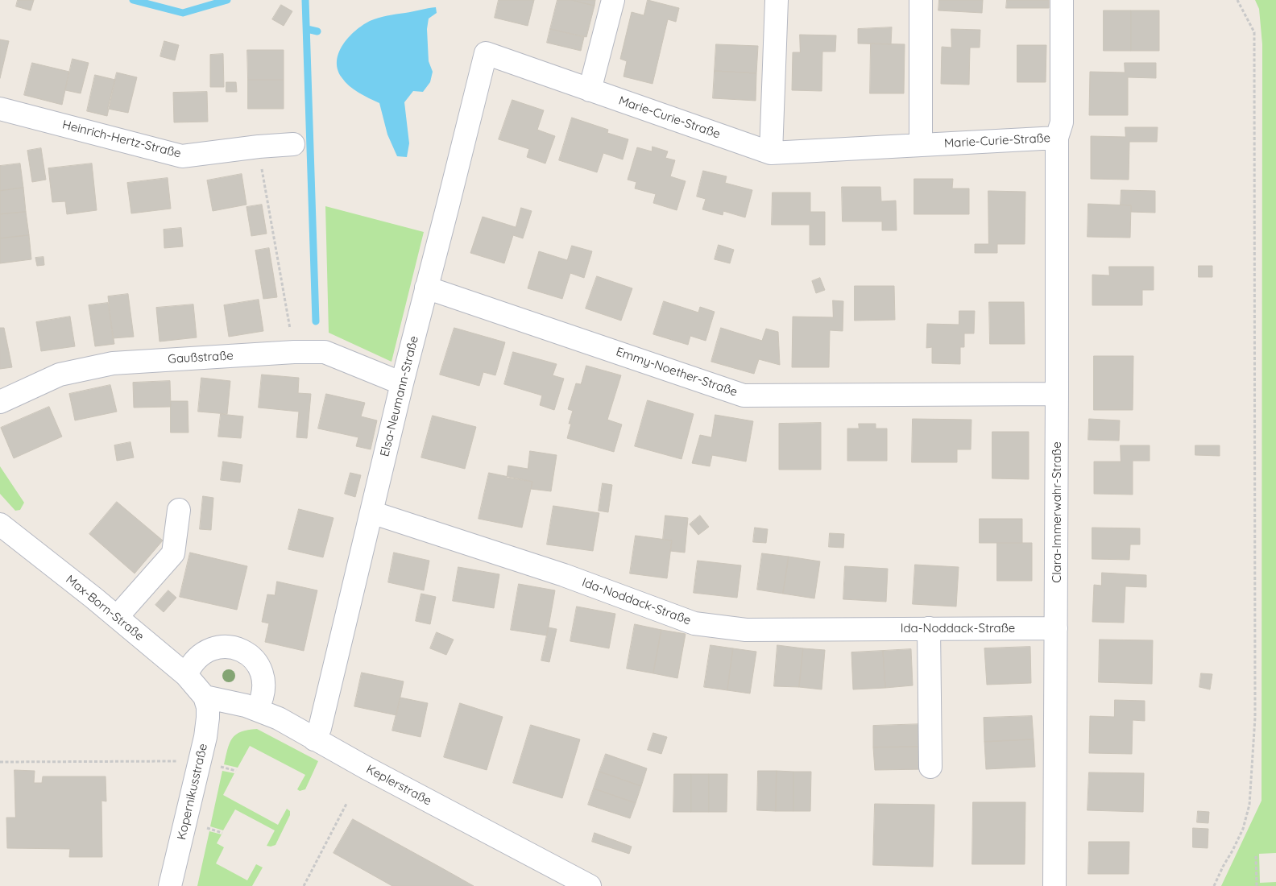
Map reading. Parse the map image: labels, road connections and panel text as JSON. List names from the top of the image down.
{
  "streets": {
    "street": [
      "Marie-Curie-Straße",
      "Heinrich-Hertz-Straße",
      "Gaußstraße",
      "Emmy-Noether-Straße",
      "Elsa-Neumann-Straße",
      "Clara-Immerwahr-Straße",
      "Ida-Noddack-Straße",
      "Max-Born-Straße",
      "Keplerstraße",
      "Kopernikusstraße"
    ]
  },
  "crossings": [
    ["Marie-Curie-Straße", "Elsa-Neumann-Straße"],
    ["Marie-Curie-Straße", "Clara-Immerwahr-Straße"],
    ["Gaußstraße", "Elsa-Neumann-Straße"],
    ["Emmy-Noether-Straße", "Elsa-Neumann-Straße"],
    ["Emmy-Noether-Straße", "Clara-Immerwahr-Straße"],
    ["Elsa-Neumann-Straße", "Ida-Noddack-Straße"],
    ["Elsa-Neumann-Straße", "Keplerstraße"],
    ["Clara-Immerwahr-Straße", "Ida-Noddack-Straße"],
    ["Max-Born-Straße", "Keplerstraße"],
    ["Max-Born-Straße", "Kopernikusstraße"],
    ["Keplerstraße", "Kopernikusstraße"]
  ]
}
